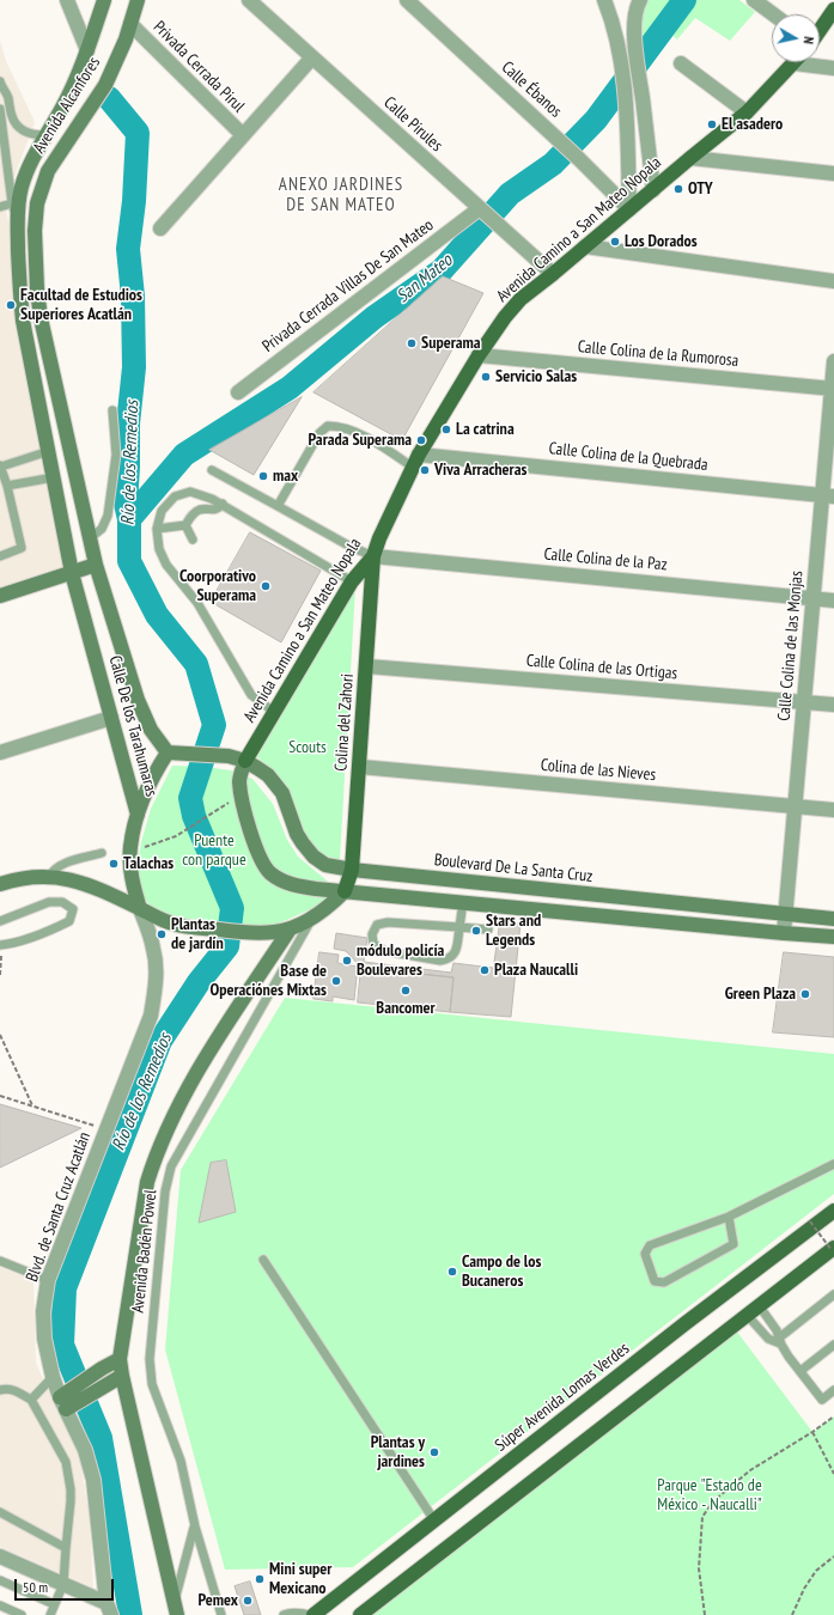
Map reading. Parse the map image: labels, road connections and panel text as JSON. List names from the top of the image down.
{
  "streets": {
    "main road": [
      "Avenida Alcanfores",
      "Avenida Camino a San Mateo Nopala",
      "Colina del Zahori",
      "Calle De los Tarahumaras",
      "Boulevard De La Santa Cruz",
      "Blvd. de Santa Cruz Acatlán",
      "Súper Avenida Lomas Verdes"
    ],
    "street": [
      "Privada Cerrada Pirul",
      "Calle Ébanos",
      "Calle Pirules",
      "Privada Cerrada Villas De San Mateo",
      "Calle Colina de la Rumorosa",
      "Calle Colina de la Quebrada",
      "Calle Colina de la Paz",
      "Calle Colina de las Monjas",
      "Calle Colina de las Ortigas",
      "Colina de las Nieves"
    ],
    "lane": ["Avenida Badén Powel"]
  },
  "crossings": [
    ["Privada Cerrada Pirul", "Avenida Alcanfores"],
    ["Calle Ébanos", "Avenida Camino a San Mateo Nopala"],
    ["Avenida Alcanfores", "Calle De los Tarahumaras"],
    ["Calle Pirules", "Avenida Camino a San Mateo Nopala"],
    ["Calle Pirules", "Privada Cerrada Villas De San Mateo"],
    ["Avenida Camino a San Mateo Nopala", "Calle Colina de la Rumorosa"],
    ["Avenida Camino a San Mateo Nopala", "Calle Colina de la Quebrada"],
    ["Avenida Camino a San Mateo Nopala", "Calle Colina de la Paz"],
    ["Avenida Camino a San Mateo Nopala", "Colina del Zahori"],
    ["Avenida Camino a San Mateo Nopala", "Boulevard De La Santa Cruz"],
    ["Calle Colina de la Rumorosa", "Calle Colina de las Monjas"],
    ["Calle Colina de la Quebrada", "Calle Colina de las Monjas"],
    ["Calle Colina de la Paz", "Calle Colina de las Monjas"],
    ["Calle Colina de la Paz", "Colina del Zahori"],
    ["Calle Colina de las Monjas", "Calle Colina de las Ortigas"],
    ["Calle Colina de las Monjas", "Colina de las Nieves"],
    ["Calle Colina de las Monjas", "Boulevard De La Santa Cruz"],
    ["Calle Colina de las Ortigas", "Colina del Zahori"],
    ["Colina del Zahori", "Colina de las Nieves"],
    ["Colina del Zahori", "Boulevard De La Santa Cruz"],
    ["Calle De los Tarahumaras", "Boulevard De La Santa Cruz"],
    ["Calle De los Tarahumaras", "Blvd. de Santa Cruz Acatlán"]
  ],
  "districts": ["ANEXO JARDINES DE SAN MATEO"],
  "water": ["San Mateo", "Río de los Remedios"],
  "parks": ["Scouts", "Puente con parque", "Parque \"Estado de México - Naucalli\""],
  "places": [
    "El asadero",
    "OTY",
    "Los Dorados",
    "Facultad de Estudios Superiores Acatlán",
    "Superama",
    "Servicio Salas",
    "La catrina",
    "Parada Superama",
    "Viva Arracheras",
    "max",
    "Coorporativo Superama",
    "Talachas",
    "Stars and Legends",
    "Plantas de jardín",
    "módulo policía Boulevares",
    "Plaza Naucalli",
    "Base de Operaciónes Mixtas",
    "Bancomer",
    "Green Plaza",
    "Campo de los Bucaneros",
    "Plantas y jardines",
    "Mini super Mexicano",
    "Pemex"
  ],
  "scale_bar": "50 m",
  "north": "right"
}
